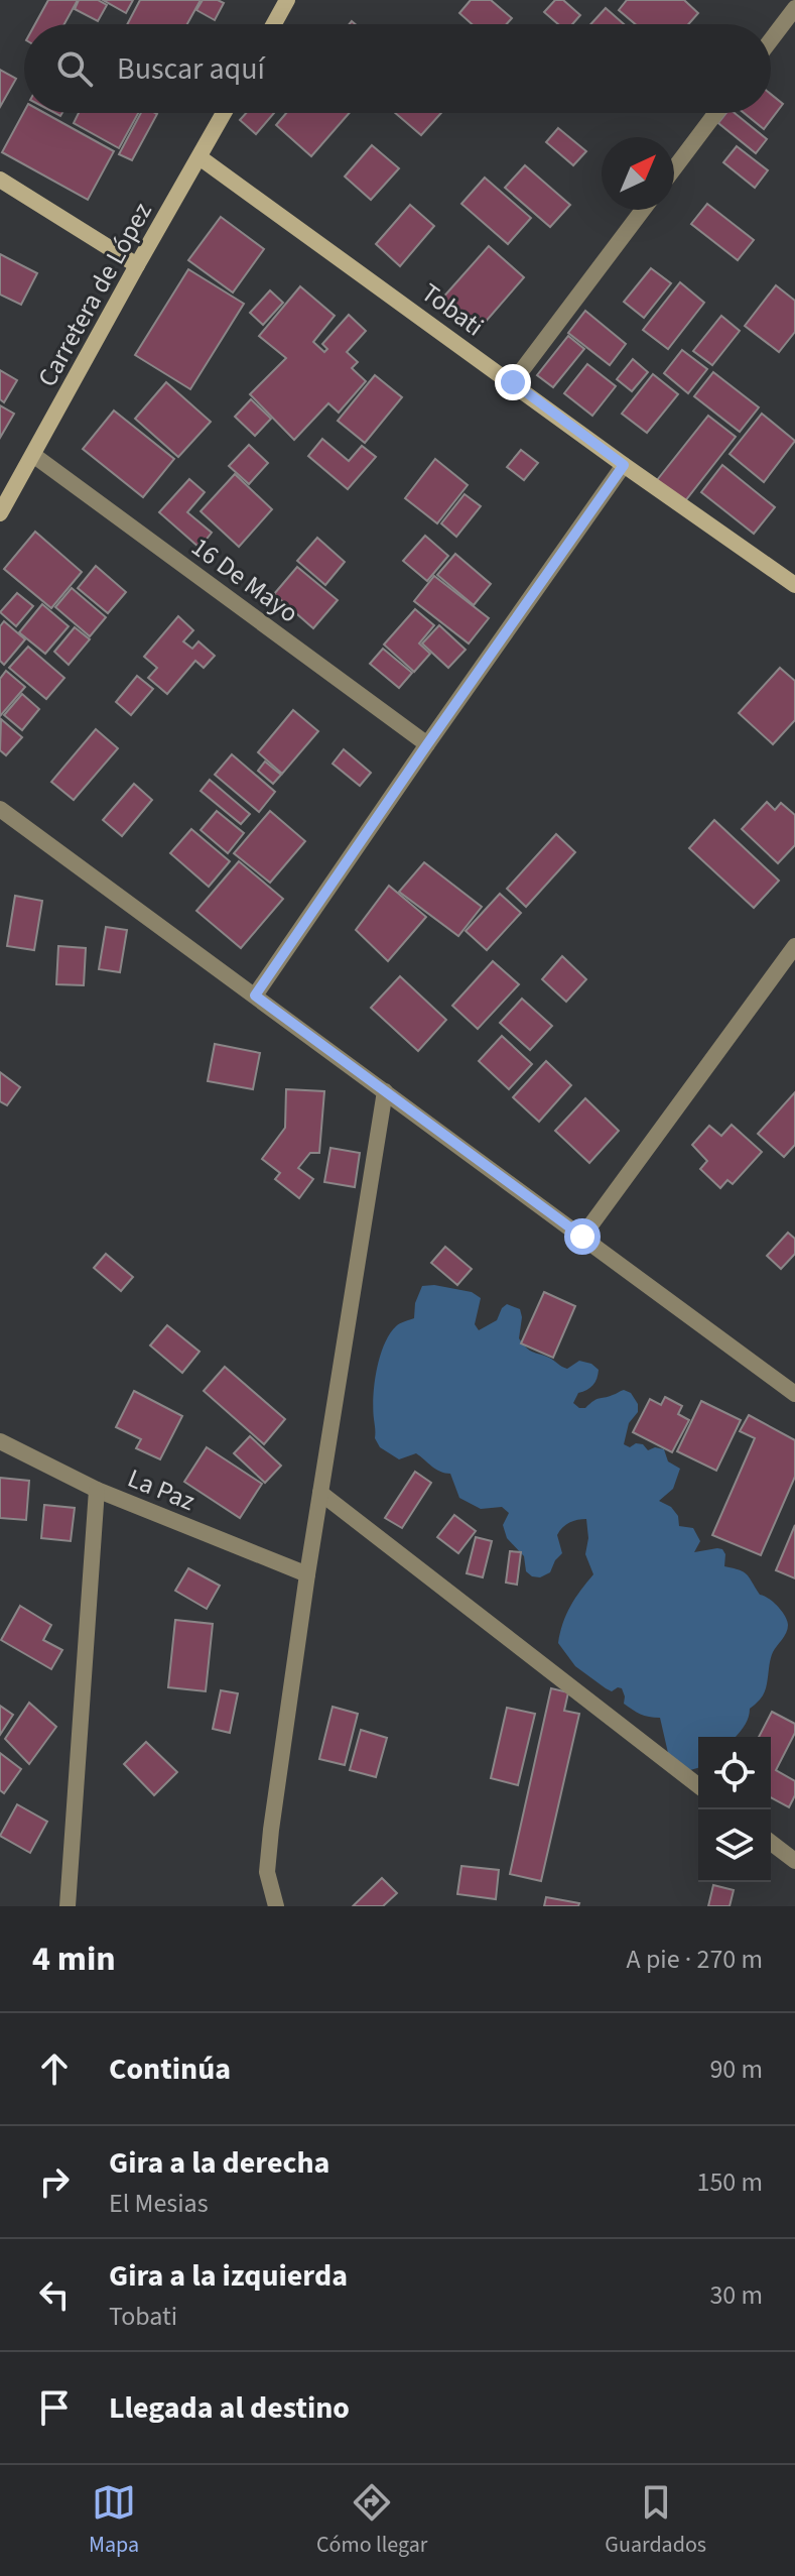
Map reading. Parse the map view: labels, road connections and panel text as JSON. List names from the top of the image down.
{
  "streets": {
    "street": [
      "Carretera de López",
      "Tobati",
      "16 De Mayo",
      "La Paz"
    ]
  },
  "crossings": [
    ["Carretera de López", "Tobati"],
    ["Carretera de López", "16 De Mayo"]
  ],
  "north": "top right",
  "page": {
    "search": "Buscar aquí",
    "heading": ["4 min", "A pie · 270 m"],
    "list": [
      ["Continúa", "90 m"],
      ["Gira a la derecha", "El Mesias", "150 m"],
      ["Gira a la izquierda", "Tobati", "30 m"],
      "Llegada al destino"
    ],
    "nav": ["Mapa", "Cómo llegar", "Guardados"]
  }
}
